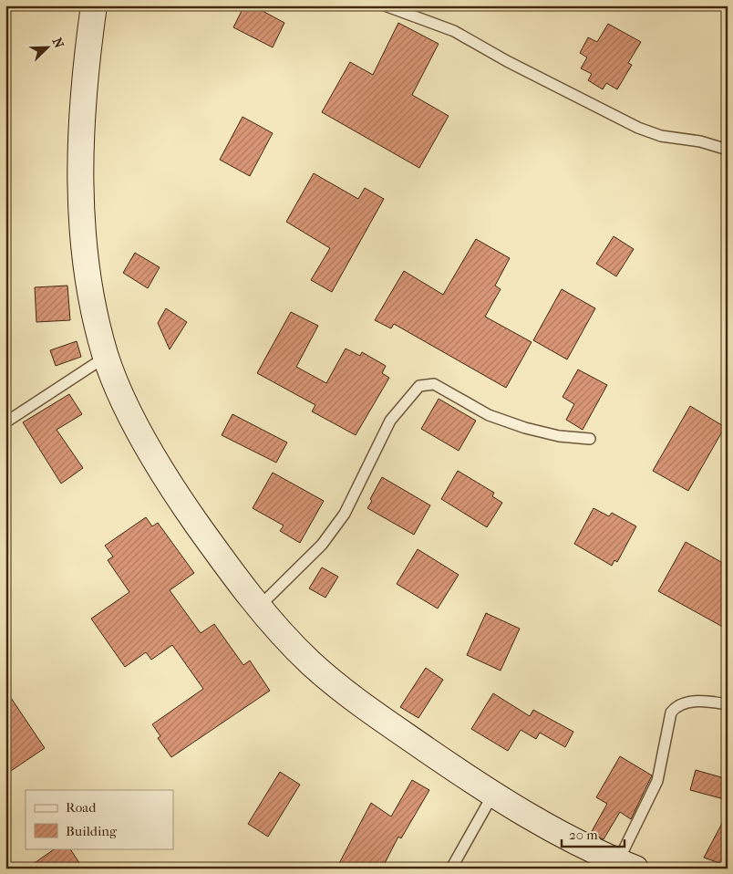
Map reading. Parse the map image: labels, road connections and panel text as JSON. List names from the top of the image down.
{
  "legend": ["Road", "Building"],
  "scale_bar": "20 m",
  "north": "top right"
}
